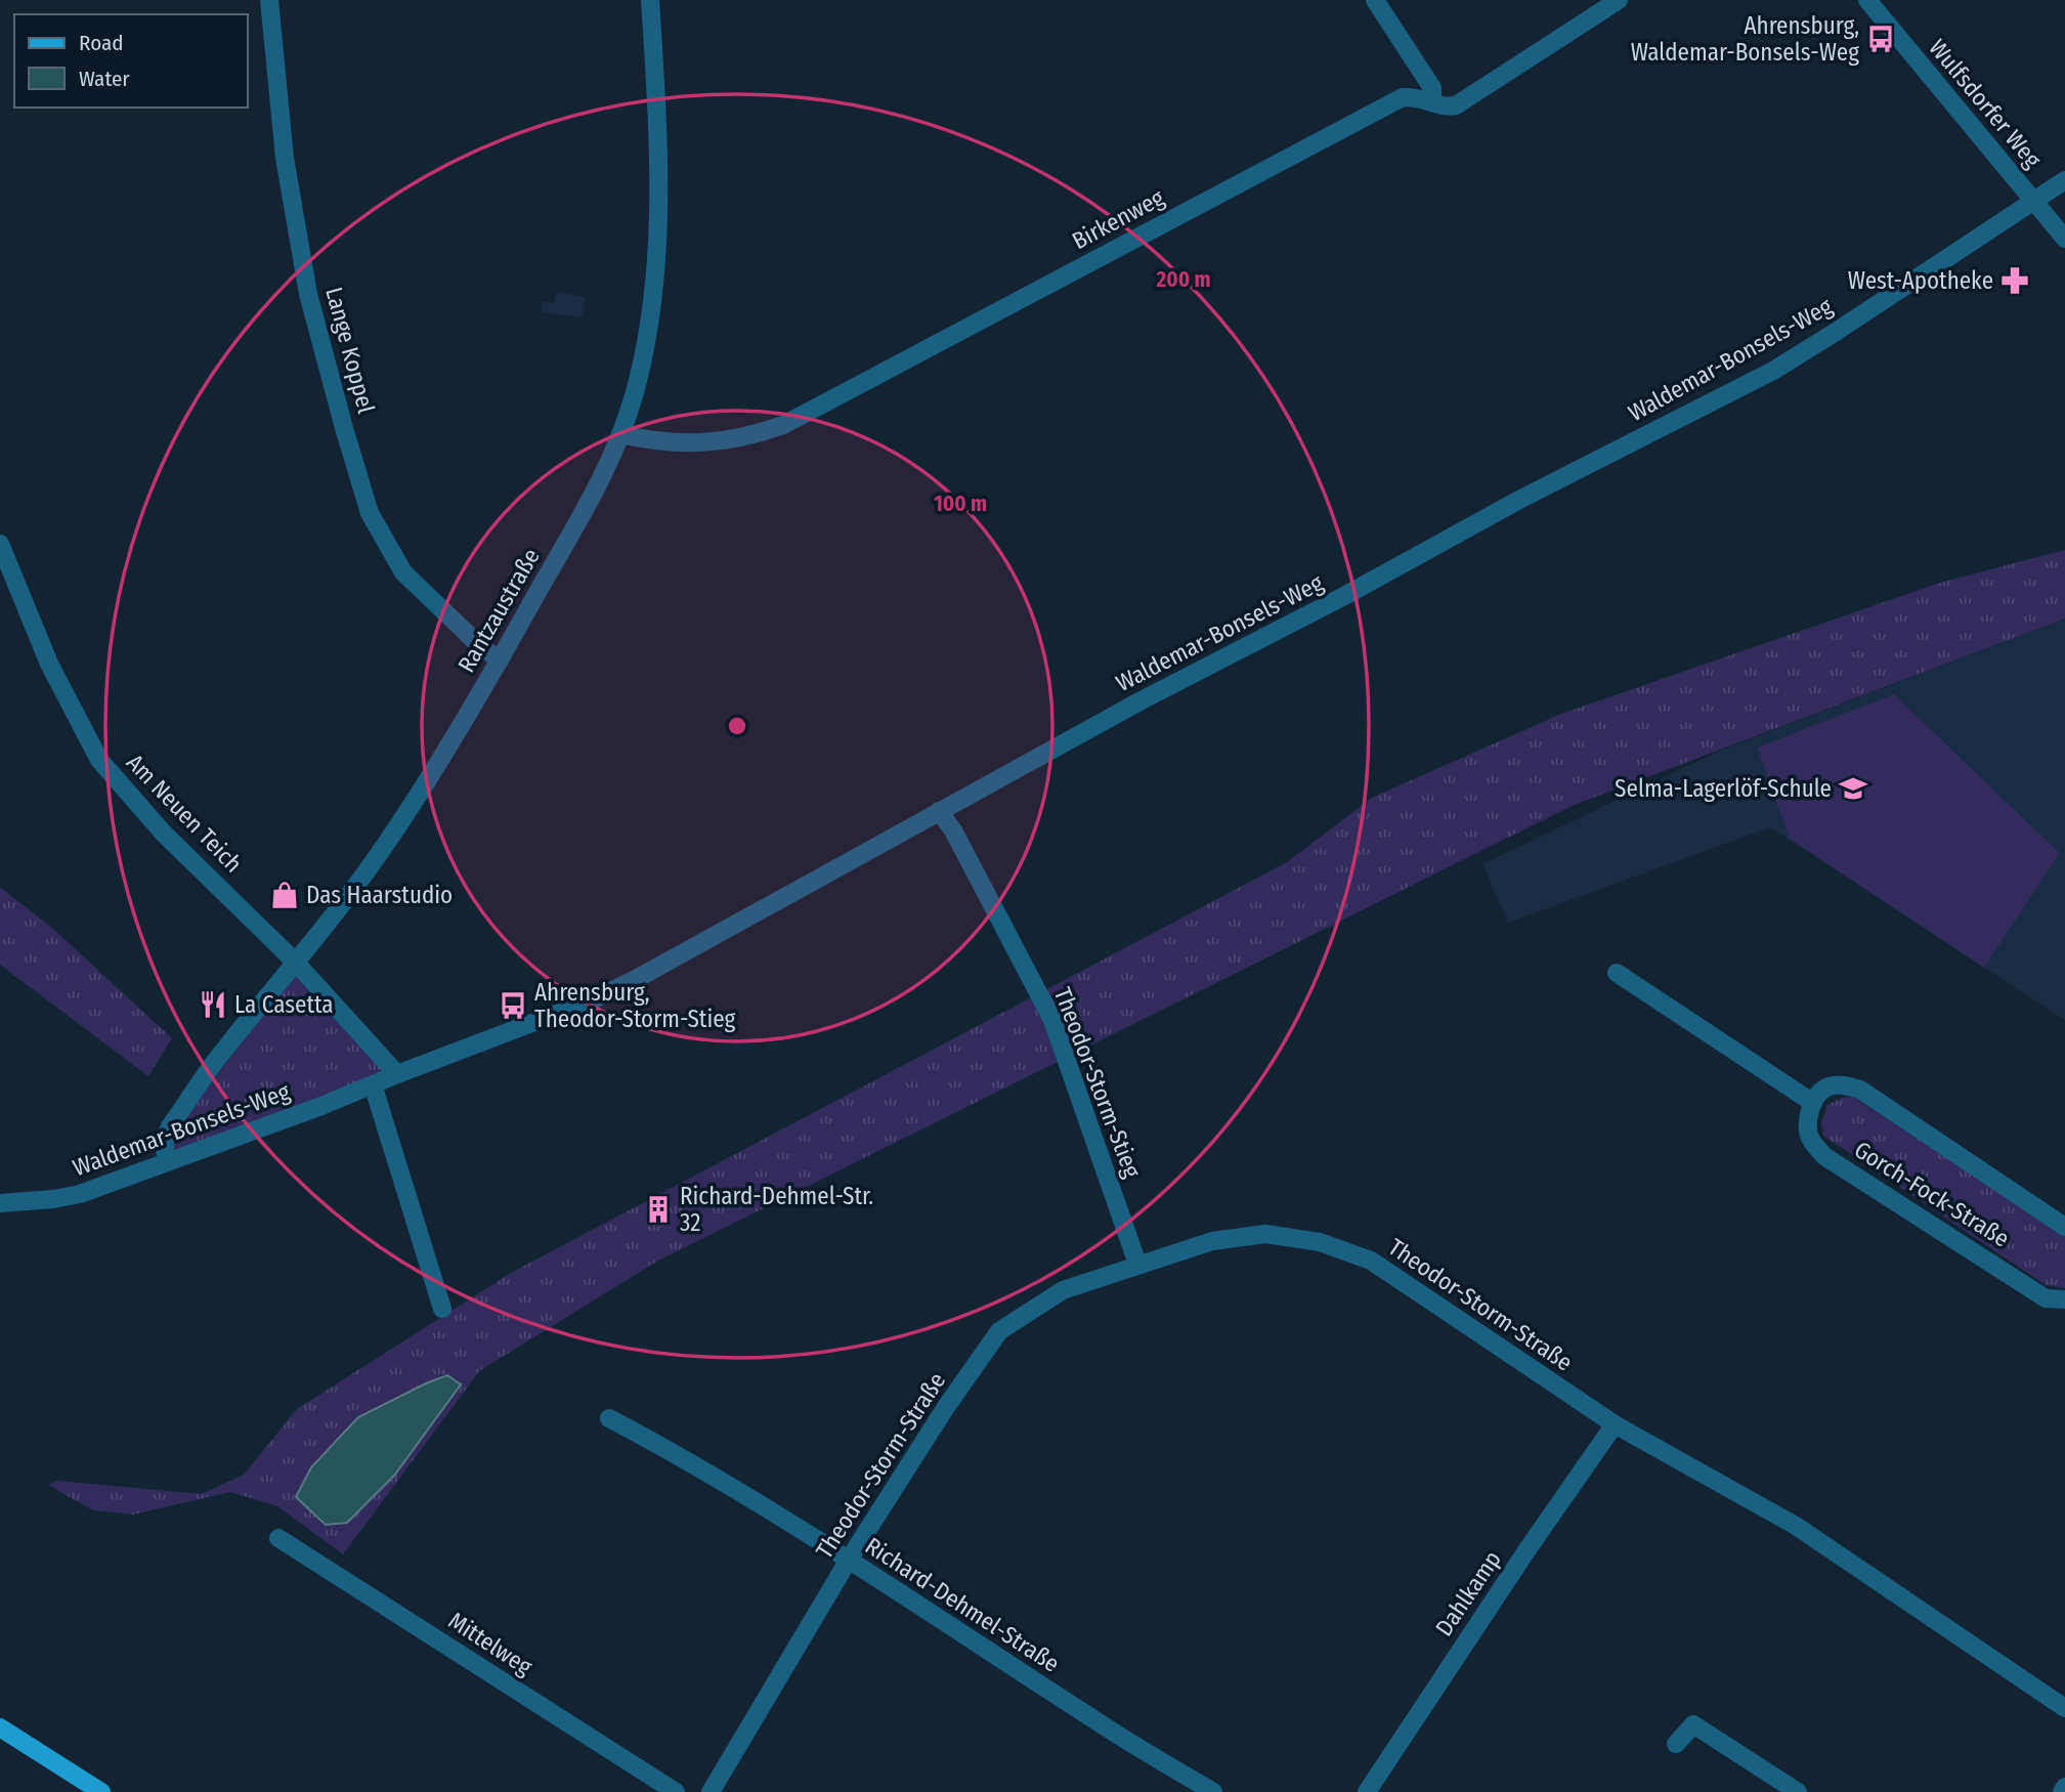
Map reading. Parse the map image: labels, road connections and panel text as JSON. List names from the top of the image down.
{
  "streets": {
    "street": [
      "Wulfsdorfer Weg",
      "Birkenweg",
      "Lange Koppel",
      "Waldemar-Bonsels-Weg",
      "Rantzaustraße",
      "Am Neuen Teich",
      "Theodor-Storm-Stieg",
      "Gorch-Fock-Straße",
      "Theodor-Storm-Straße",
      "Dahlkamp",
      "Richard-Dehmel-Straße",
      "Mittelweg"
    ]
  },
  "crossings": [
    ["Wulfsdorfer Weg", "Waldemar-Bonsels-Weg"],
    ["Birkenweg", "Rantzaustraße"],
    ["Lange Koppel", "Rantzaustraße"],
    ["Waldemar-Bonsels-Weg", "Rantzaustraße"],
    ["Waldemar-Bonsels-Weg", "Am Neuen Teich"],
    ["Waldemar-Bonsels-Weg", "Theodor-Storm-Stieg"],
    ["Rantzaustraße", "Am Neuen Teich"],
    ["Theodor-Storm-Stieg", "Theodor-Storm-Straße"],
    ["Theodor-Storm-Straße", "Dahlkamp"],
    ["Theodor-Storm-Straße", "Richard-Dehmel-Straße"]
  ],
  "places": {
    "bus stop": ["Ahrensburg, Waldemar-Bonsels-Weg", "Ahrensburg, Theodor-Storm-Stieg"],
    "pharmacy": ["West-Apotheke"],
    "school or university": ["Selma-Lagerlöf-Schule"],
    "shop": ["Das Haarstudio"],
    "restaurant": ["La Casetta"],
    "building": ["Richard-Dehmel-Str. 32"]
  },
  "legend": ["Road", "Water"],
  "rings": ["200 m", "100 m"]
}
